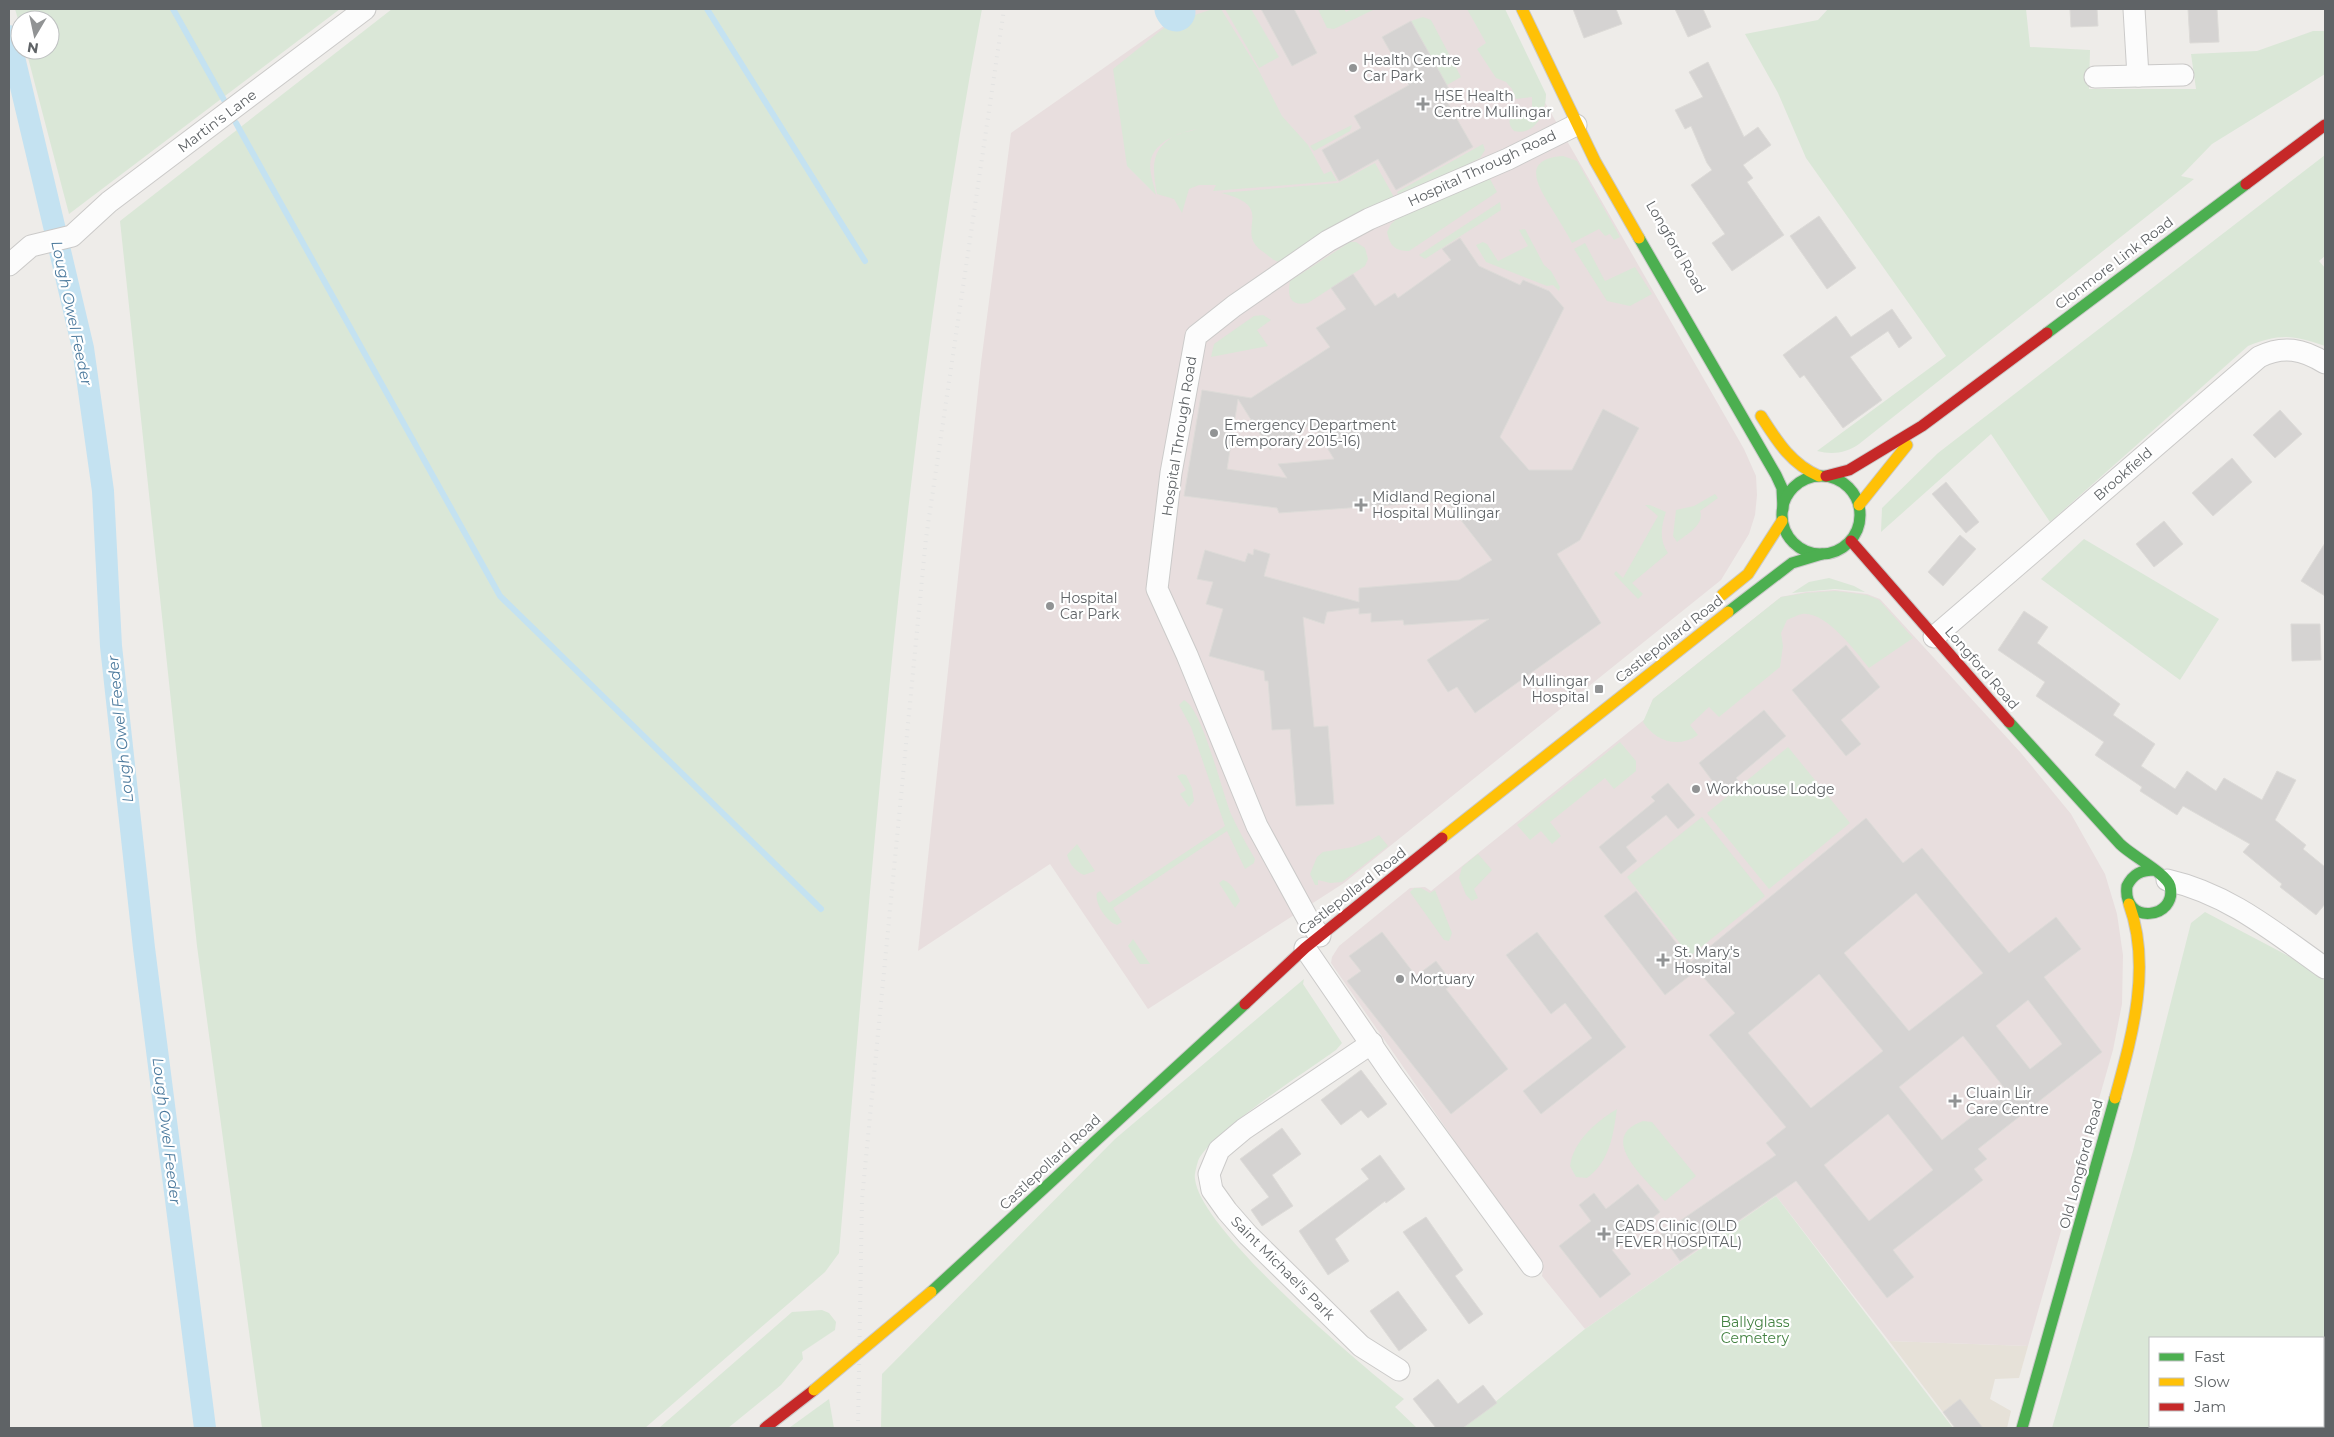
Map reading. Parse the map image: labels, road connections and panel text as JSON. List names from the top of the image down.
{
  "streets": {
    "main road": [
      "Longford Road",
      "Clonmore Link Road",
      "Castlepollard Road",
      "Old Longford Road"
    ],
    "street": [
      "Martin's Lane",
      "Hospital Through Road",
      "Brookfield",
      "Saint Michael's Park"
    ]
  },
  "crossings": [
    ["Hospital Through Road", "Castlepollard Road"],
    ["Longford Road", "Clonmore Link Road"],
    ["Longford Road", "Brookfield"],
    ["Longford Road", "Castlepollard Road"],
    ["Clonmore Link Road", "Castlepollard Road"]
  ],
  "water": ["Lough Owel Feeder"],
  "parks": ["Ballyglass Cemetery"],
  "places": {
    "other": [
      "Health Centre Car Park",
      "Emergency Department (Temporary 2015-16)",
      "Hospital Car Park",
      "Workhouse Lodge",
      "Mortuary"
    ],
    "health": [
      "HSE Health Centre Mullingar",
      "Midland Regional Hospital Mullingar",
      "St. Mary's Hospital",
      "Cluain Lir Care Centre",
      "CADS Clinic (OLD FEVER HOSPITAL)"
    ],
    "transit": ["Mullingar Hospital"]
  },
  "legend": ["Fast", "Slow", "Jam"],
  "north": "bottom"
}
